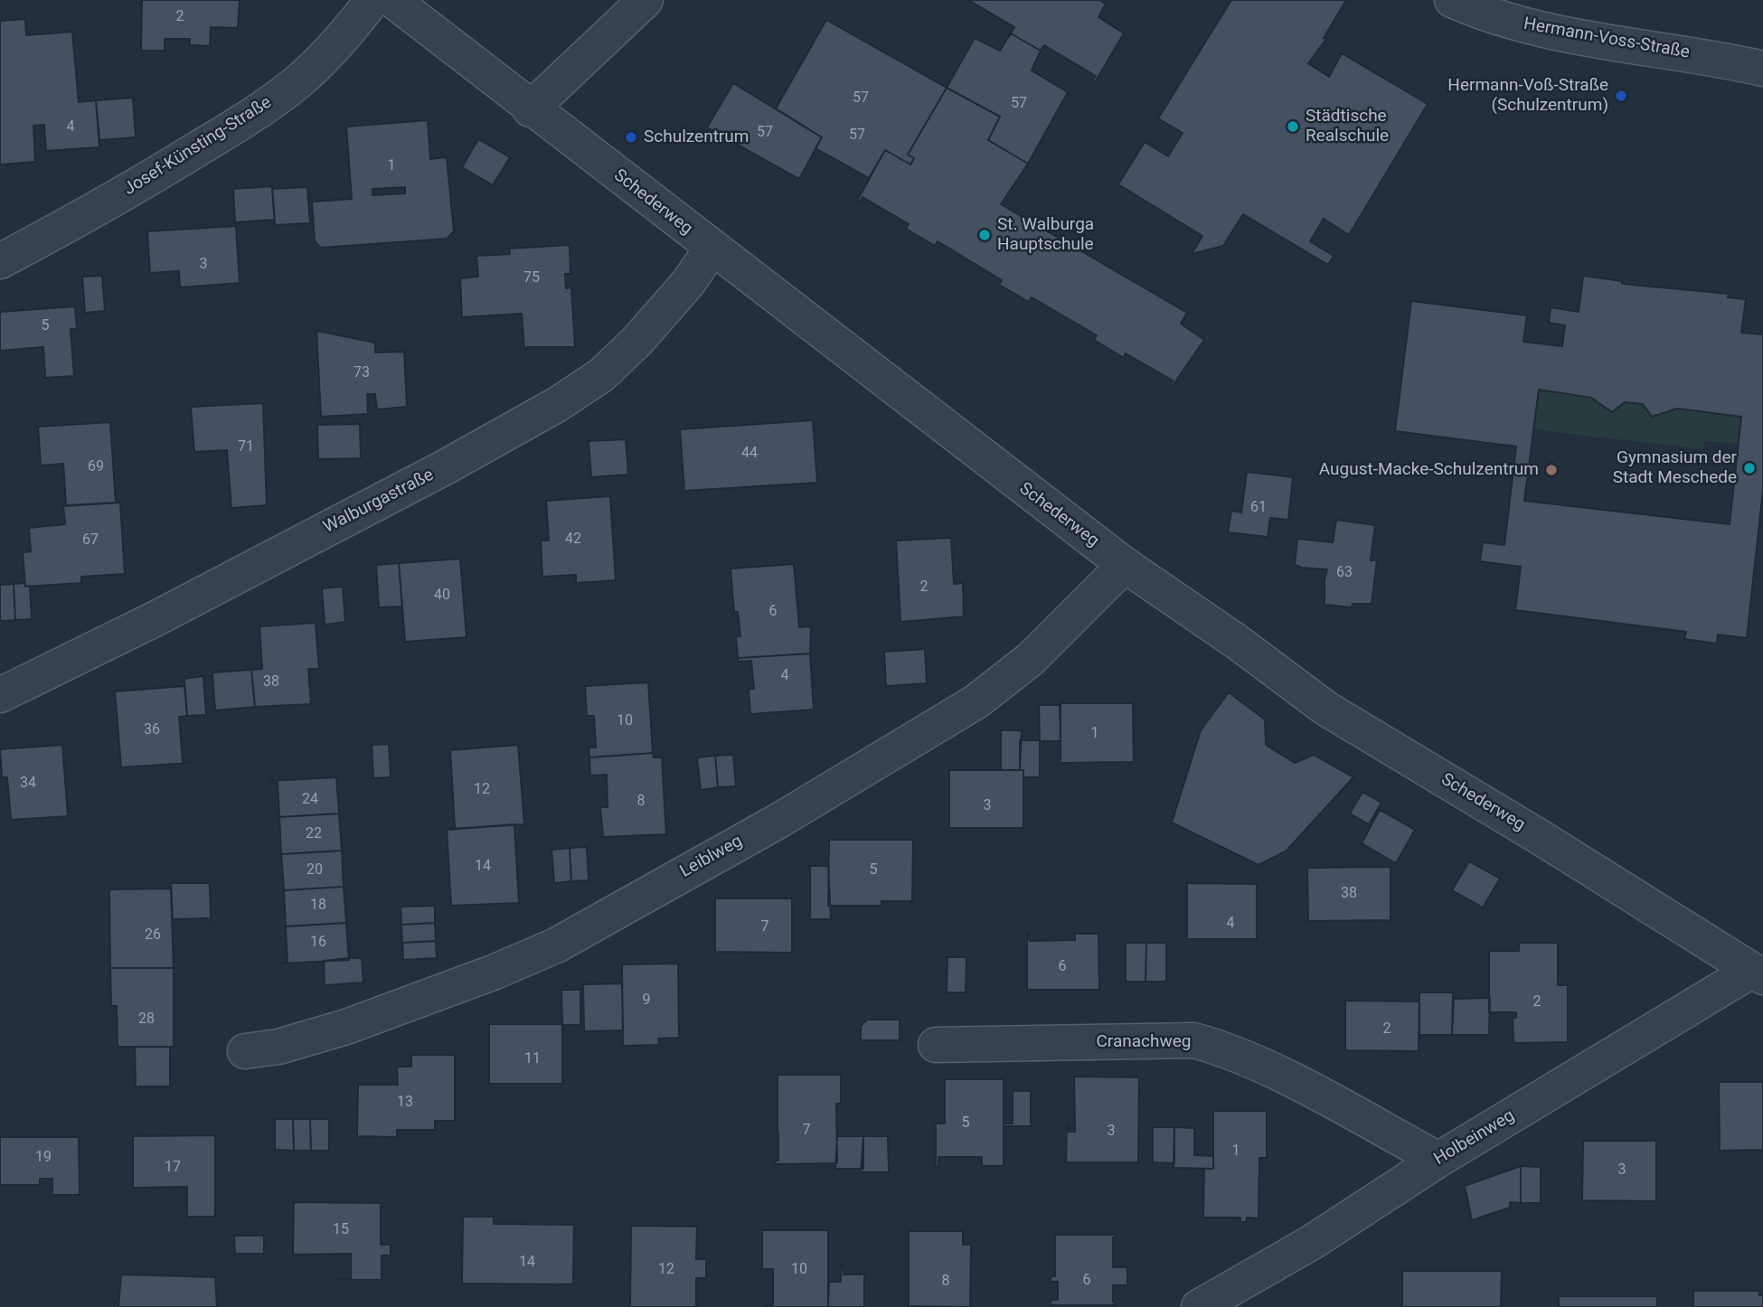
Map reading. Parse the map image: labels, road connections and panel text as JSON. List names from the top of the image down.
{
  "streets": {
    "street": [
      "Hermann-Voss-Straße",
      "Josef-Künsting-Straße",
      "Schederweg",
      "Walburgastraße",
      "Leiblweg",
      "Cranachweg",
      "Holbeinweg"
    ]
  },
  "crossings": [
    ["Schederweg", "Walburgastraße"],
    ["Schederweg", "Leiblweg"],
    ["Schederweg", "Holbeinweg"],
    ["Cranachweg", "Holbeinweg"]
  ],
  "places": [
    "Hermann-Voß-Straße (Schulzentrum)",
    "Städtische Realschule",
    "Schulzentrum",
    "St. Walburga Hauptschule",
    "Gymnasium der Stadt Meschede",
    "August-Macke-Schulzentrum"
  ],
  "house_numbers": [
    "2",
    "57",
    "57",
    "4",
    "57",
    "57",
    "1",
    "3",
    "75",
    "5",
    "73",
    "71",
    "44",
    "69",
    "61",
    "42",
    "67",
    "63",
    "2",
    "40",
    "6",
    "4",
    "38",
    "10",
    "36",
    "1",
    "34",
    "12",
    "24",
    "8",
    "3",
    "22",
    "14",
    "20",
    "5",
    "38",
    "18",
    "4",
    "7",
    "26",
    "16",
    "6",
    "9",
    "2",
    "28",
    "2",
    "11",
    "13",
    "5",
    "7",
    "3",
    "1",
    "19",
    "17",
    "3",
    "15",
    "14",
    "12",
    "10",
    "6",
    "8"
  ]
}
